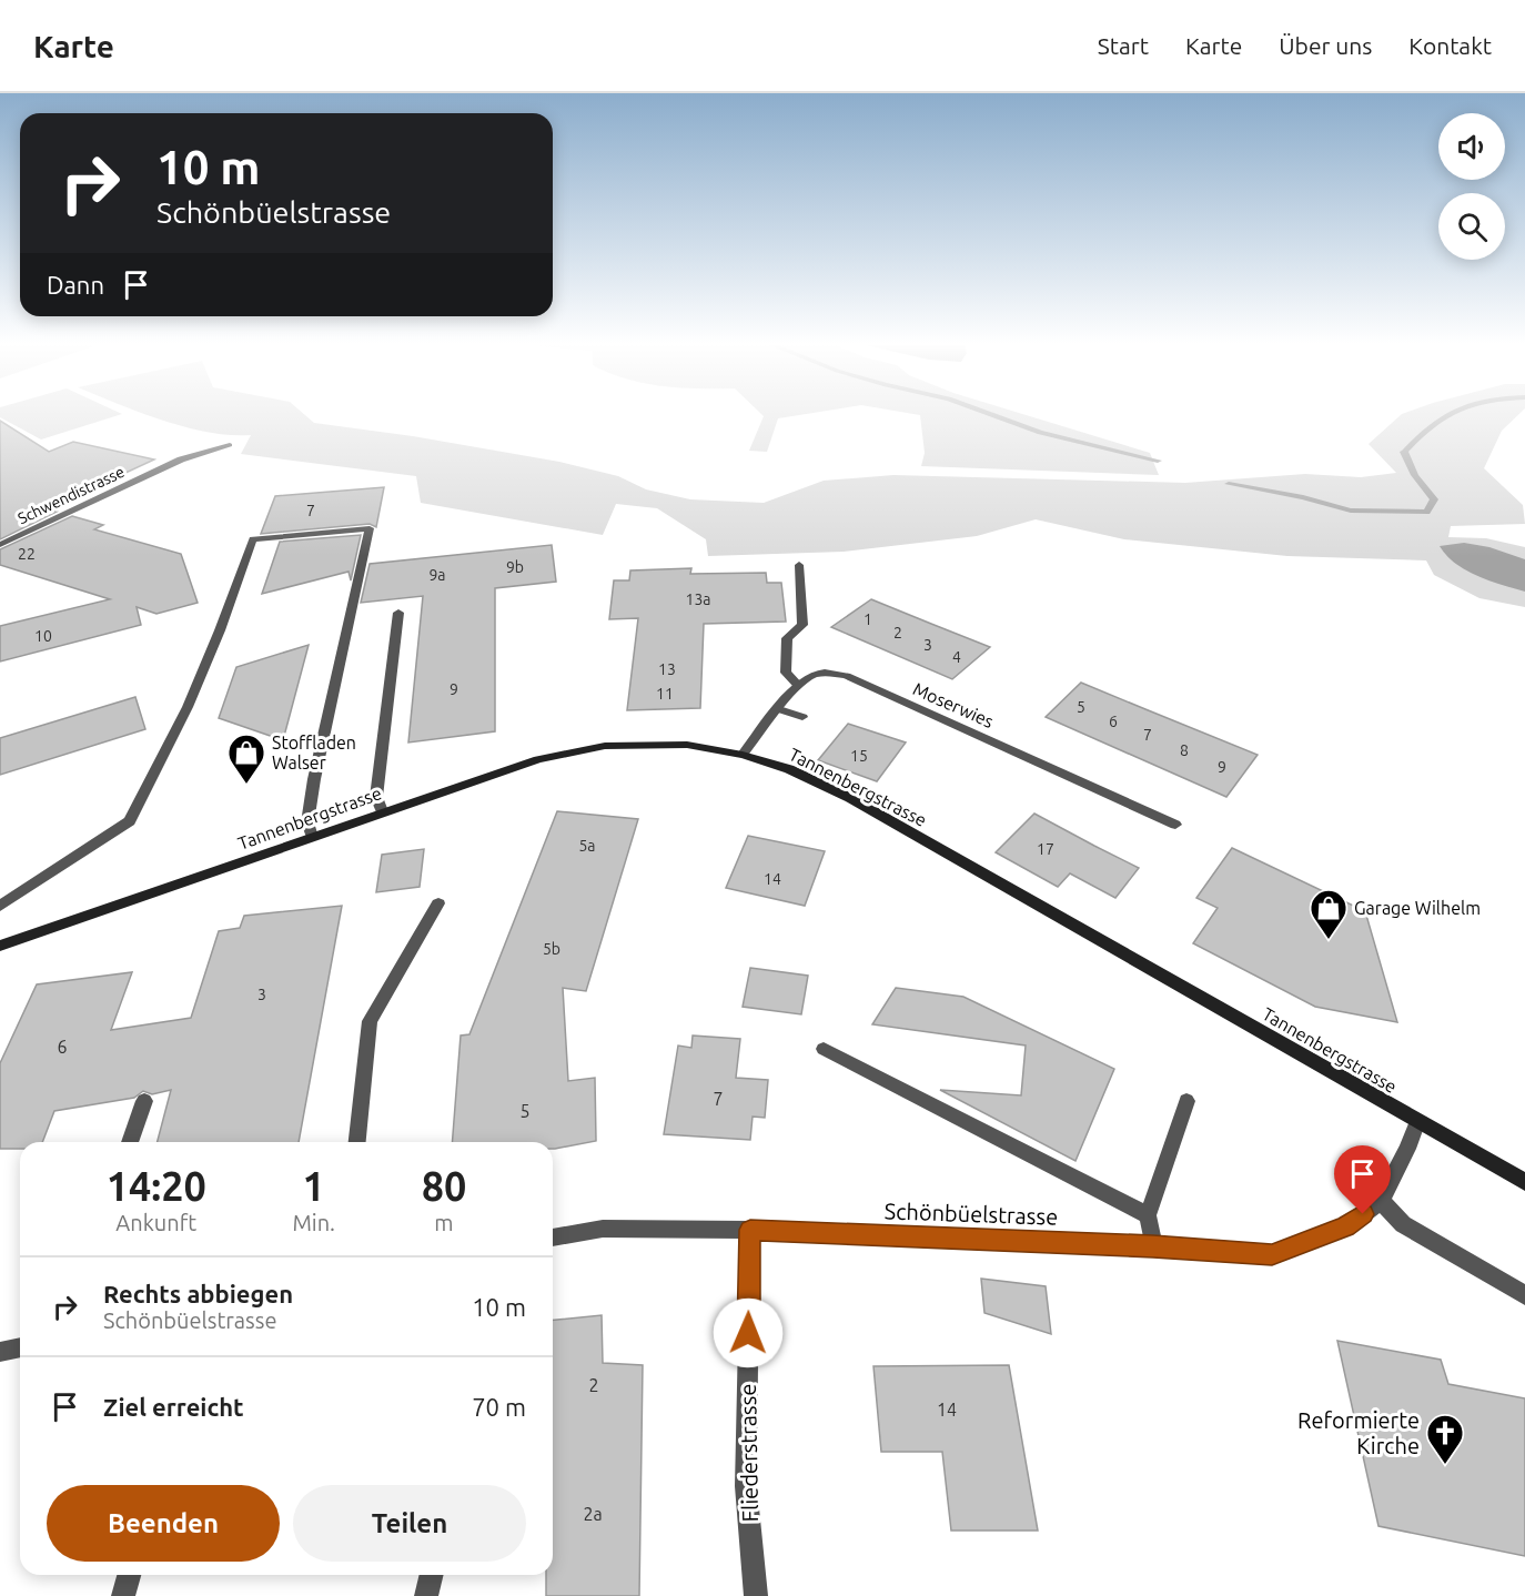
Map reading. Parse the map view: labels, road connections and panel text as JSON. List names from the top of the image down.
{
  "streets": {
    "street": [
      "Schwendistrasse",
      "Moserwies",
      "Tannenbergstrasse",
      "Schönbüelstrasse",
      "Fliederstrasse"
    ]
  },
  "crossings": [
    ["Schönbüelstrasse", "Fliederstrasse"]
  ],
  "places": {
    "shop": ["Stoffladen Walser", "Garage Wilhelm"],
    "church": ["Reformierte Kirche"]
  },
  "house_numbers": [
    "7",
    "22",
    "9b",
    "9a",
    "13a",
    "1",
    "2",
    "10",
    "3",
    "4",
    "13",
    "9",
    "11",
    "5",
    "6",
    "7",
    "8",
    "15",
    "9",
    "5a",
    "17",
    "14",
    "5b",
    "3",
    "6",
    "7",
    "5",
    "2",
    "14",
    "2a"
  ],
  "page": {
    "header": "Karte",
    "nav": [
      "Start",
      "Karte",
      "Über uns",
      "Kontakt"
    ],
    "turn": ["10 m", "Schönbüelstrasse"],
    "then": "Dann",
    "eta": [
      "14:20",
      "Ankunft",
      "1",
      "Min.",
      "80",
      "m"
    ],
    "list": [
      {
        "name": "Rechts abbiegen",
        "note": "Schönbüelstrasse",
        "value": "10 m"
      },
      {
        "name": "Ziel erreicht",
        "value": "70 m"
      }
    ],
    "buttons": ["Beenden", "Teilen"]
  }
}
